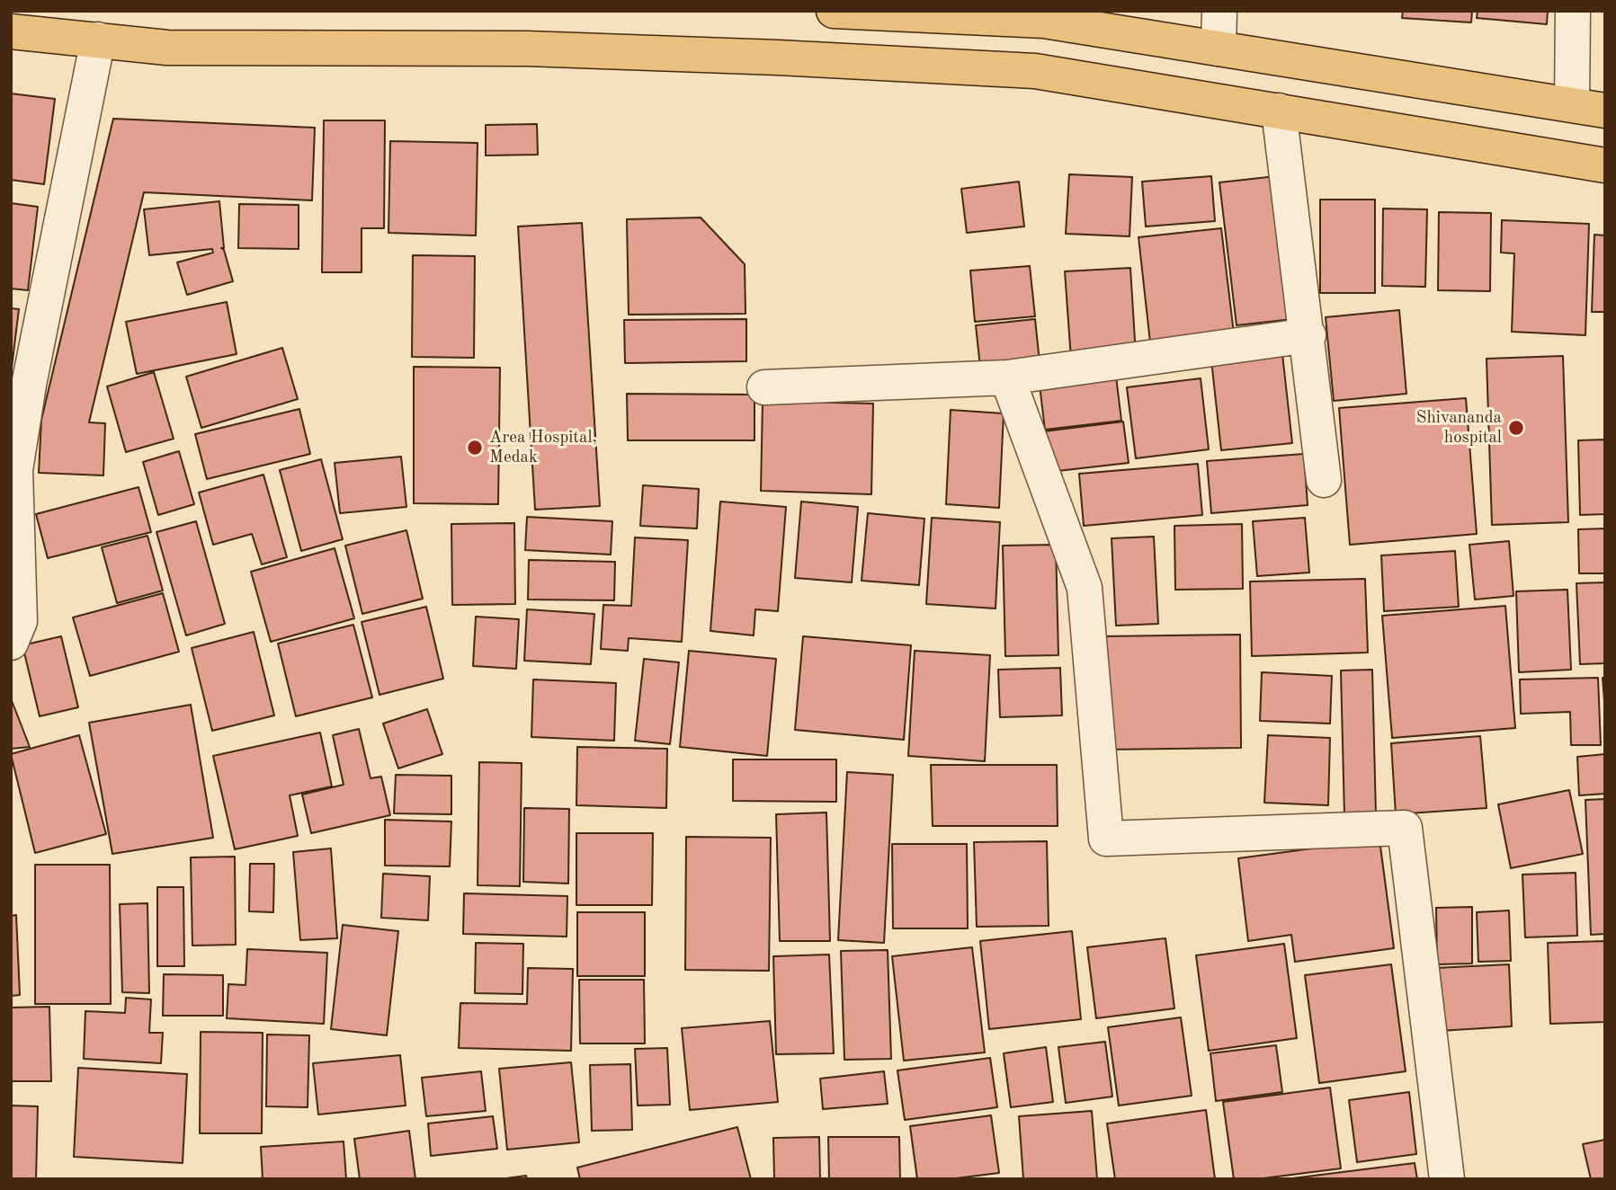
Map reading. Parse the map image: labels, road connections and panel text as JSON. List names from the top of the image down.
{
  "places": ["Shivananda hospital", "Area Hospital, Medak"]
}
